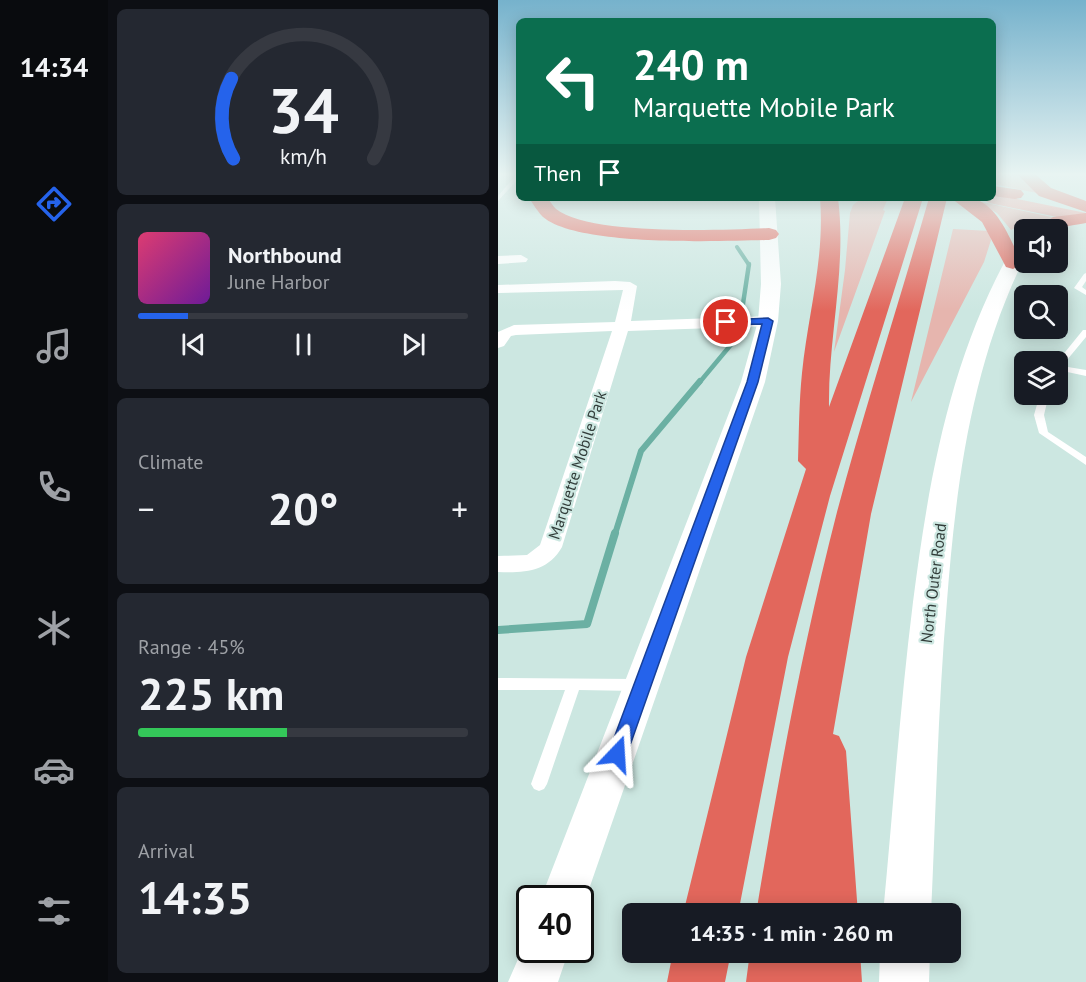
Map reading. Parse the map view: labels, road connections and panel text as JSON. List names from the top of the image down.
{
  "streets": {
    "street": ["Marquette Mobile Park", "North Outer Road"]
  },
  "page": {
    "tabs": "14:34",
    "turn": ["240 m", "Marquette Mobile Park"],
    "then": "Then",
    "song": ["Northbound", "June Harbor"],
    "tile": [
      "Climate",
      ["Range · 45%", "225 km"],
      ["Arrival", "14:35"]
    ],
    "heat": ["−", "20°", "+"],
    "limit": "40",
    "trip": "14:35 · 1 min · 260 m",
    "gauge": ["34", "km/h"]
  }
}
